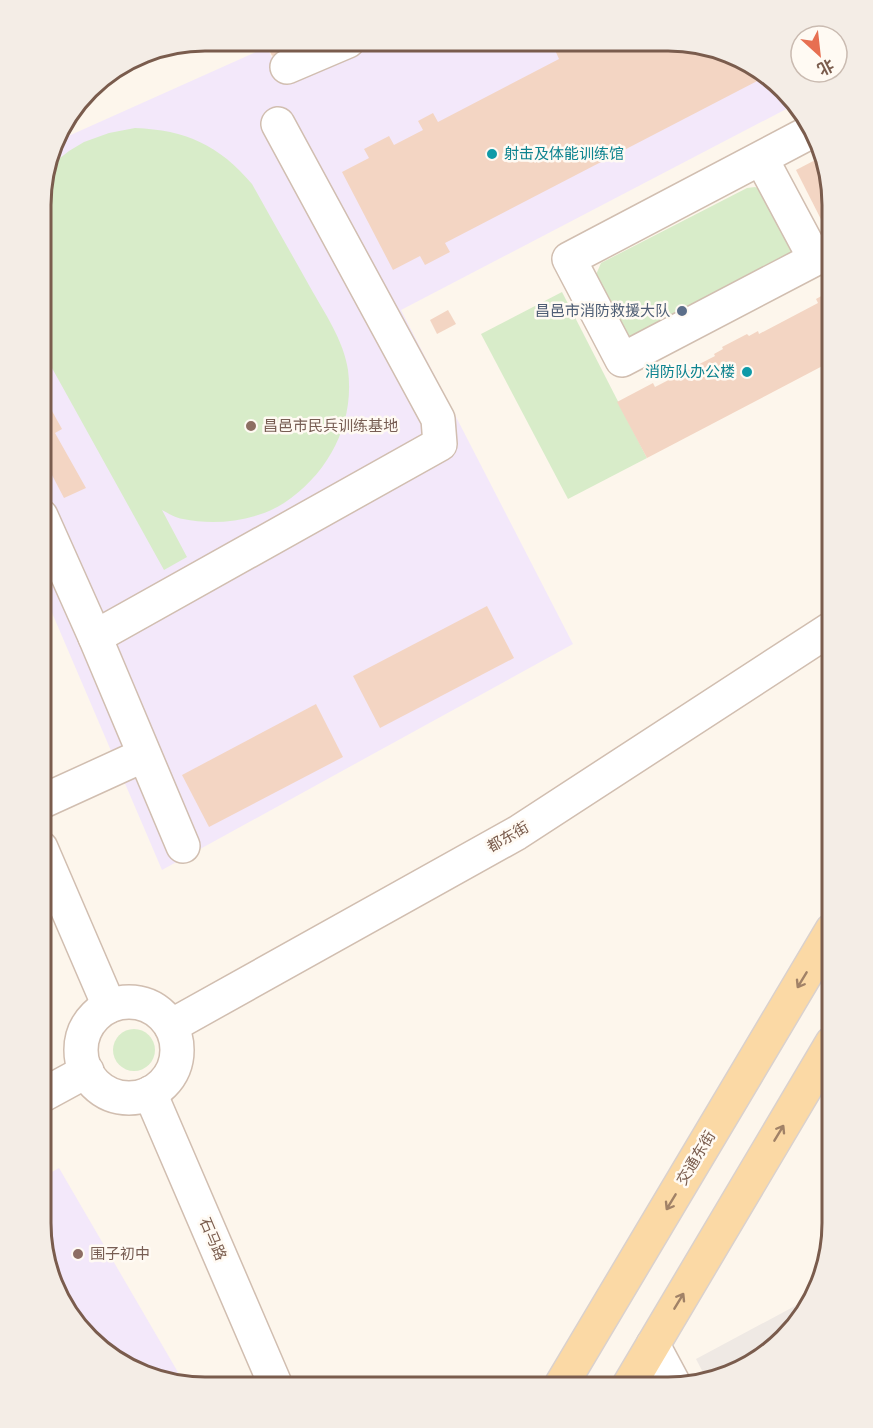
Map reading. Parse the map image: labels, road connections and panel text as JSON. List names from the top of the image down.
{
  "streets": {
    "main road": ["交通东街"],
    "street": ["都东街", "石马路"]
  },
  "crossings": [
    ["都东街", "石马路"]
  ],
  "places": [
    "射击及体能训练馆",
    "昌邑市消防救援大队",
    "消防队办公楼",
    "昌邑市民兵训练基地",
    "围子初中"
  ],
  "north": "bottom right"
}
